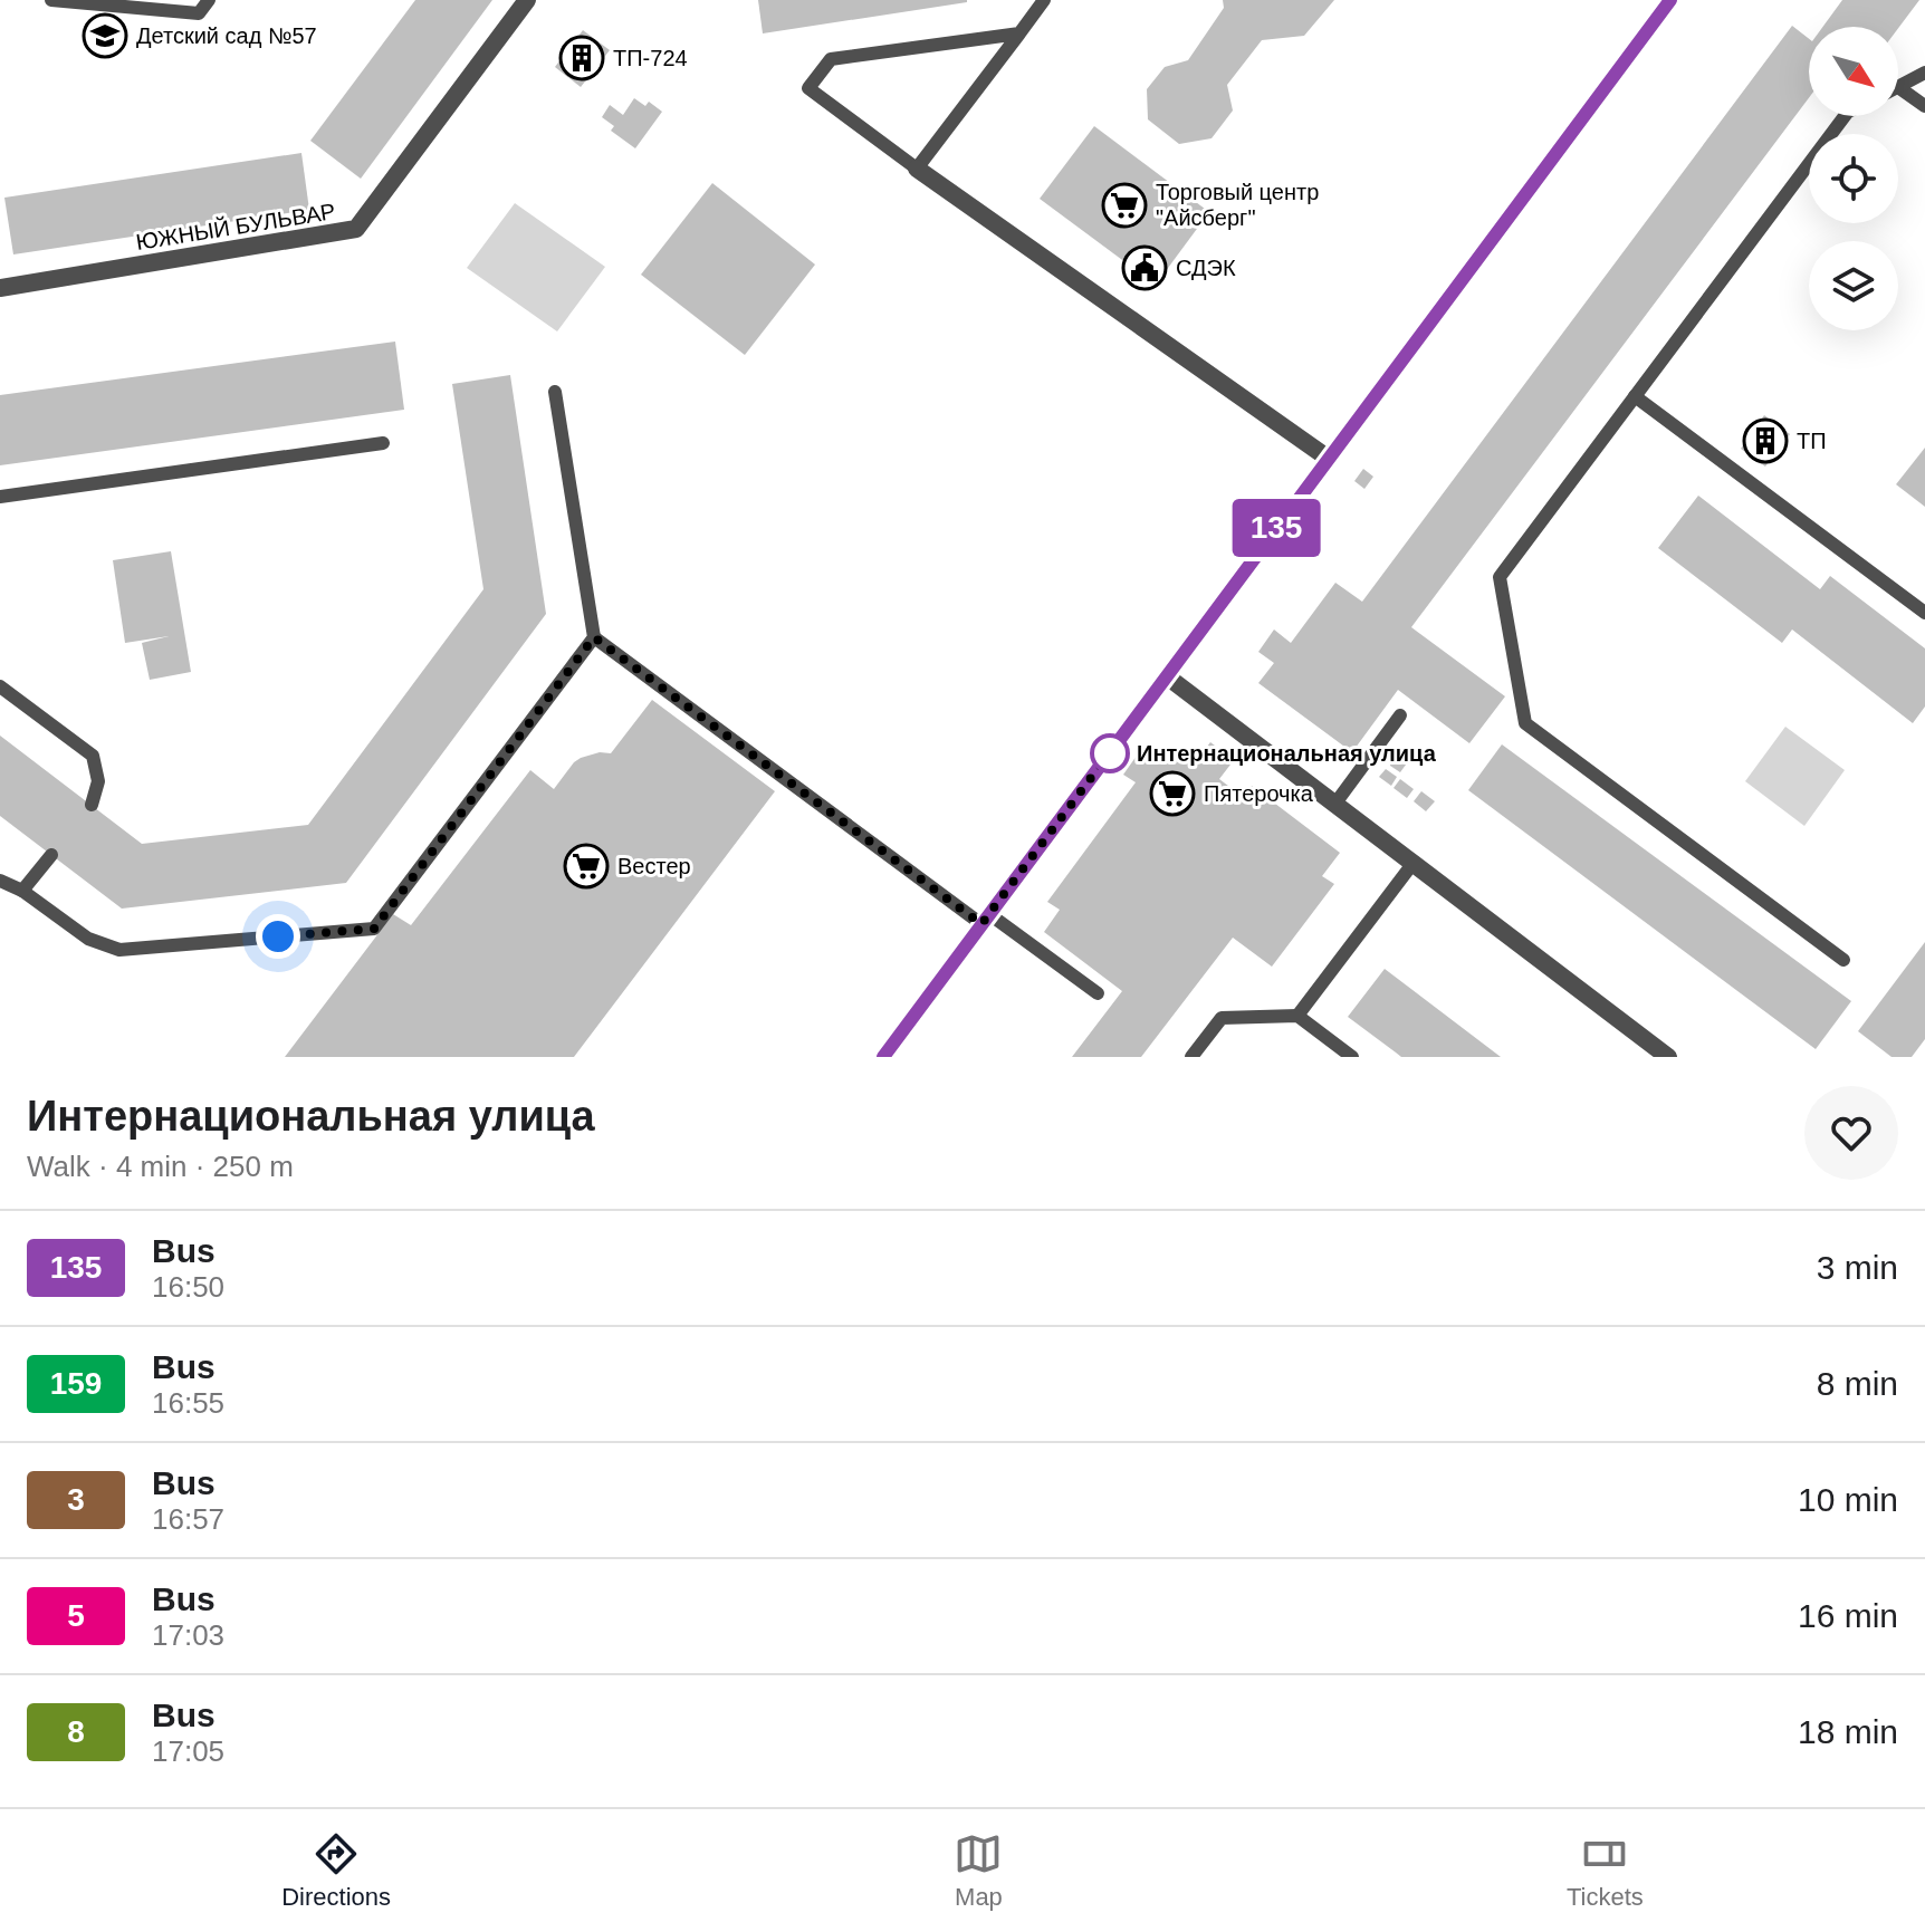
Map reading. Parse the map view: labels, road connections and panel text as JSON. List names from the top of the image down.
{
  "streets": {
    "street": ["ЮЖНЫЙ БУЛЬВАР"]
  },
  "places": {
    "school or university": ["Детский сад №57"],
    "building": ["ТП-724", "ТП"],
    "supermarket": ["Торговый центр \"Айсберг\"", "Пятерочка", "Вестер"],
    "public building": ["СДЭК"],
    "other": ["Интернациональная улица"]
  },
  "lines": ["bus line 135"],
  "north": "bottom right",
  "page": {
    "on_map": "135",
    "heading": ["Интернациональная улица", "Walk · 4 min · 250 m"],
    "list": [
      {
        "mark": "135",
        "name": "Bus",
        "note": "16:50",
        "value": "3 min"
      },
      {
        "mark": "159",
        "name": "Bus",
        "note": "16:55",
        "value": "8 min"
      },
      {
        "mark": "3",
        "name": "Bus",
        "note": "16:57",
        "value": "10 min"
      },
      {
        "mark": "5",
        "name": "Bus",
        "note": "17:03",
        "value": "16 min"
      },
      {
        "mark": "8",
        "name": "Bus",
        "note": "17:05",
        "value": "18 min"
      }
    ],
    "tabs": ["Directions", "Map", "Tickets"]
  }
}
